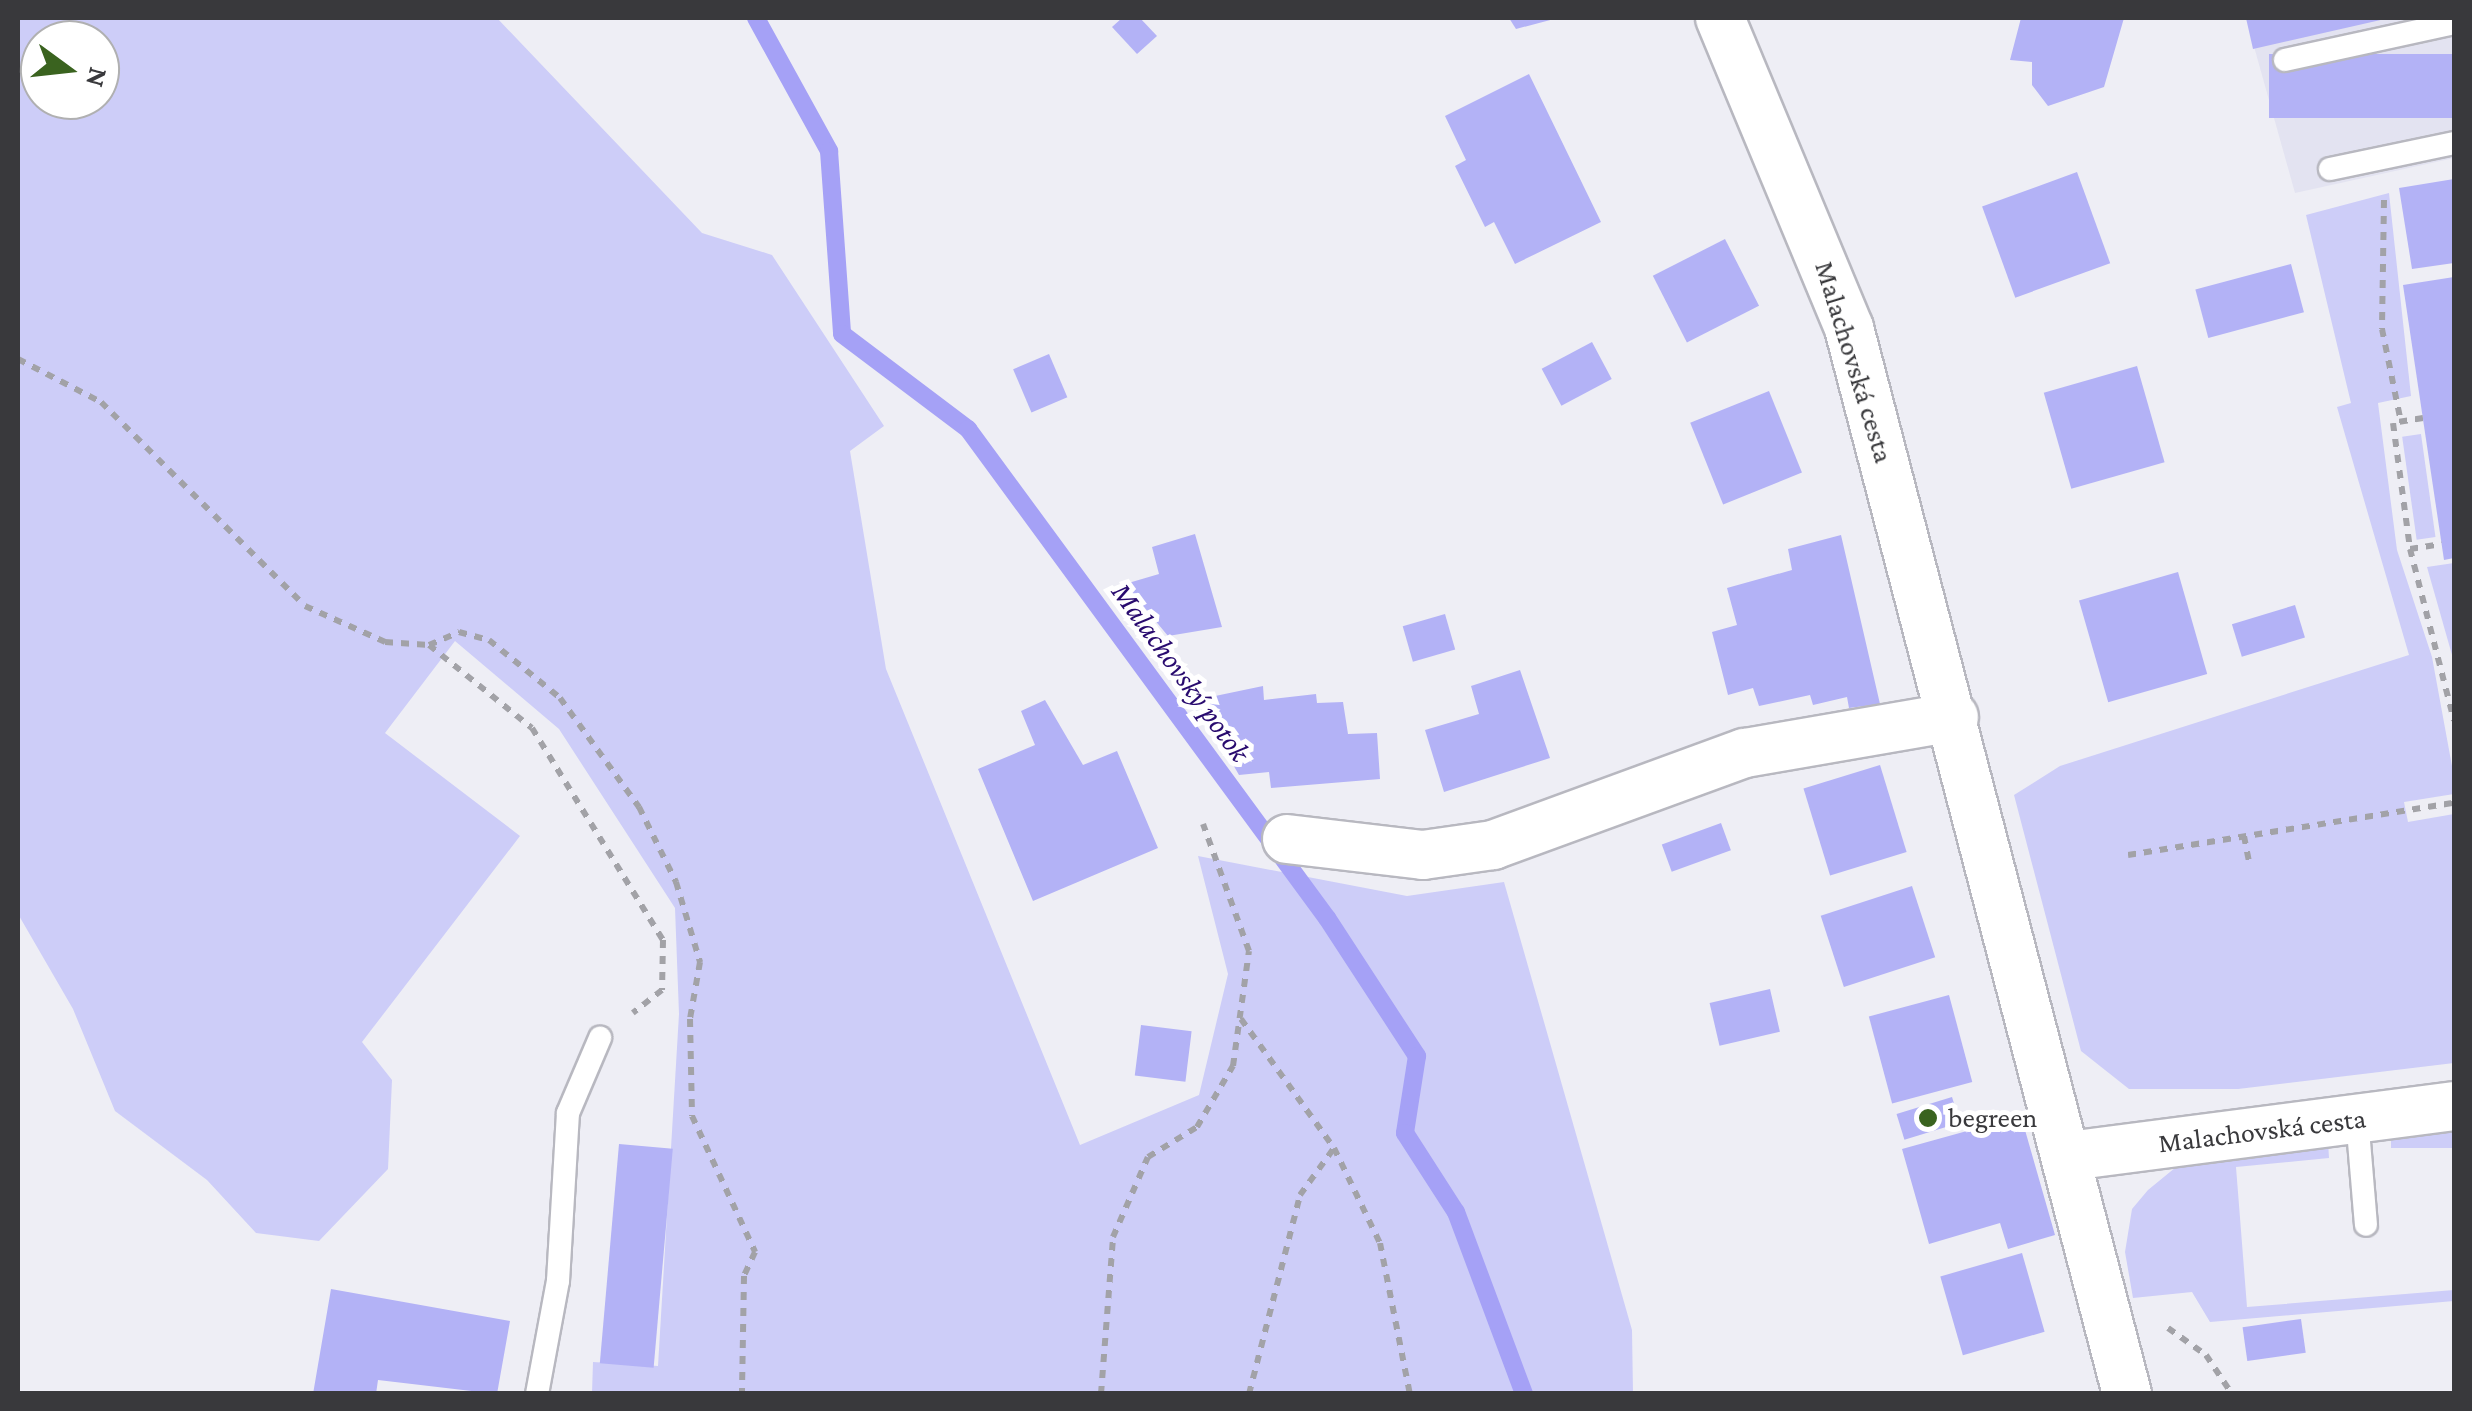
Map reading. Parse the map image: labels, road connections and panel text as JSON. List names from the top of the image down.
{
  "streets": {
    "street": ["Malachovská cesta"]
  },
  "water": ["Malachovský potok"],
  "places": ["begreen"],
  "north": "right"
}
